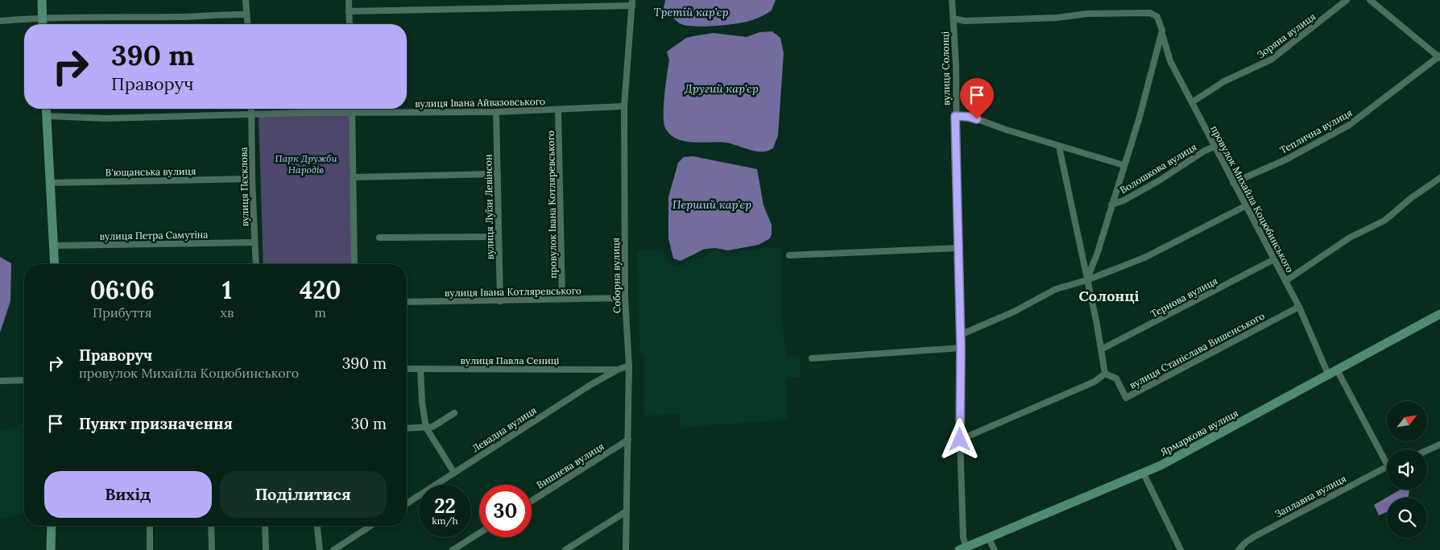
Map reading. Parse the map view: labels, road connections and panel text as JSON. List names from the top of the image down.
{
  "streets": {
    "main road": ["Ярмаркова вулиця"],
    "street": [
      "Зоряна вулиця",
      "вулиця Солонці",
      "вулиця Івана Айвазовського",
      "Теплична вулиця",
      "Волошкова вулиця",
      "В'ющанська вулиця",
      "вулиця Пєсклова",
      "провулок Михайла Коцюбинського",
      "провулок Івана Котляревського",
      "вулиця Луїзи Левінсон",
      "вулиця Петра Самутіна",
      "Соборна вулиця",
      "вулиця Івана Котляревського",
      "Тернова вулиця",
      "вулиця Станіслава Вишенського",
      "вулиця Павла Сениці",
      "Левадна вулиця",
      "Вишнева вулиця",
      "Заплавна вулиця"
    ]
  },
  "crossings": [
    ["Зоряна вулиця", "провулок Михайла Коцюбинського"],
    ["вулиця Солонці", "провулок Михайла Коцюбинського"],
    ["вулиця Солонці", "Ярмаркова вулиця"],
    ["вулиця Івана Айвазовського", "вулиця Пєсклова"],
    ["вулиця Івана Айвазовського", "провулок Івана Котляревського"],
    ["вулиця Івана Айвазовського", "вулиця Луїзи Левінсон"],
    ["вулиця Івана Айвазовського", "Соборна вулиця"],
    ["Теплична вулиця", "провулок Михайла Коцюбинського"],
    ["Волошкова вулиця", "провулок Михайла Коцюбинського"],
    ["В'ющанська вулиця", "вулиця Пєсклова"],
    ["вулиця Пєсклова", "вулиця Петра Самутіна"],
    ["провулок Михайла Коцюбинського", "Тернова вулиця"],
    ["провулок Михайла Коцюбинського", "вулиця Станіслава Вишенського"],
    ["провулок Михайла Коцюбинського", "Ярмаркова вулиця"],
    ["провулок Івана Котляревського", "вулиця Івана Котляревського"],
    ["вулиця Луїзи Левінсон", "вулиця Івана Котляревського"],
    ["Соборна вулиця", "вулиця Івана Котляревського"],
    ["Соборна вулиця", "Вишнева вулиця"],
    ["вулиця Павла Сениці", "Левадна вулиця"]
  ],
  "districts": ["Солонці"],
  "water": ["Третій кар’єр", "Другий кар’єр", "Перший кар’єр"],
  "parks": ["Парк Дружби Народів"],
  "north": "top right",
  "page": {
    "turn": ["390 m", "Праворуч"],
    "eta": [
      "06:06",
      "Прибуття",
      "1",
      "хв",
      "420",
      "m"
    ],
    "list": [
      {
        "name": "Праворуч",
        "note": "провулок Михайла Коцюбинського",
        "value": "390 m"
      },
      {
        "name": "Пункт призначення",
        "value": "30 m"
      }
    ],
    "buttons": ["Вихід", "Поділитися"],
    "speed": "22 km/h",
    "limit": "30"
  }
}
